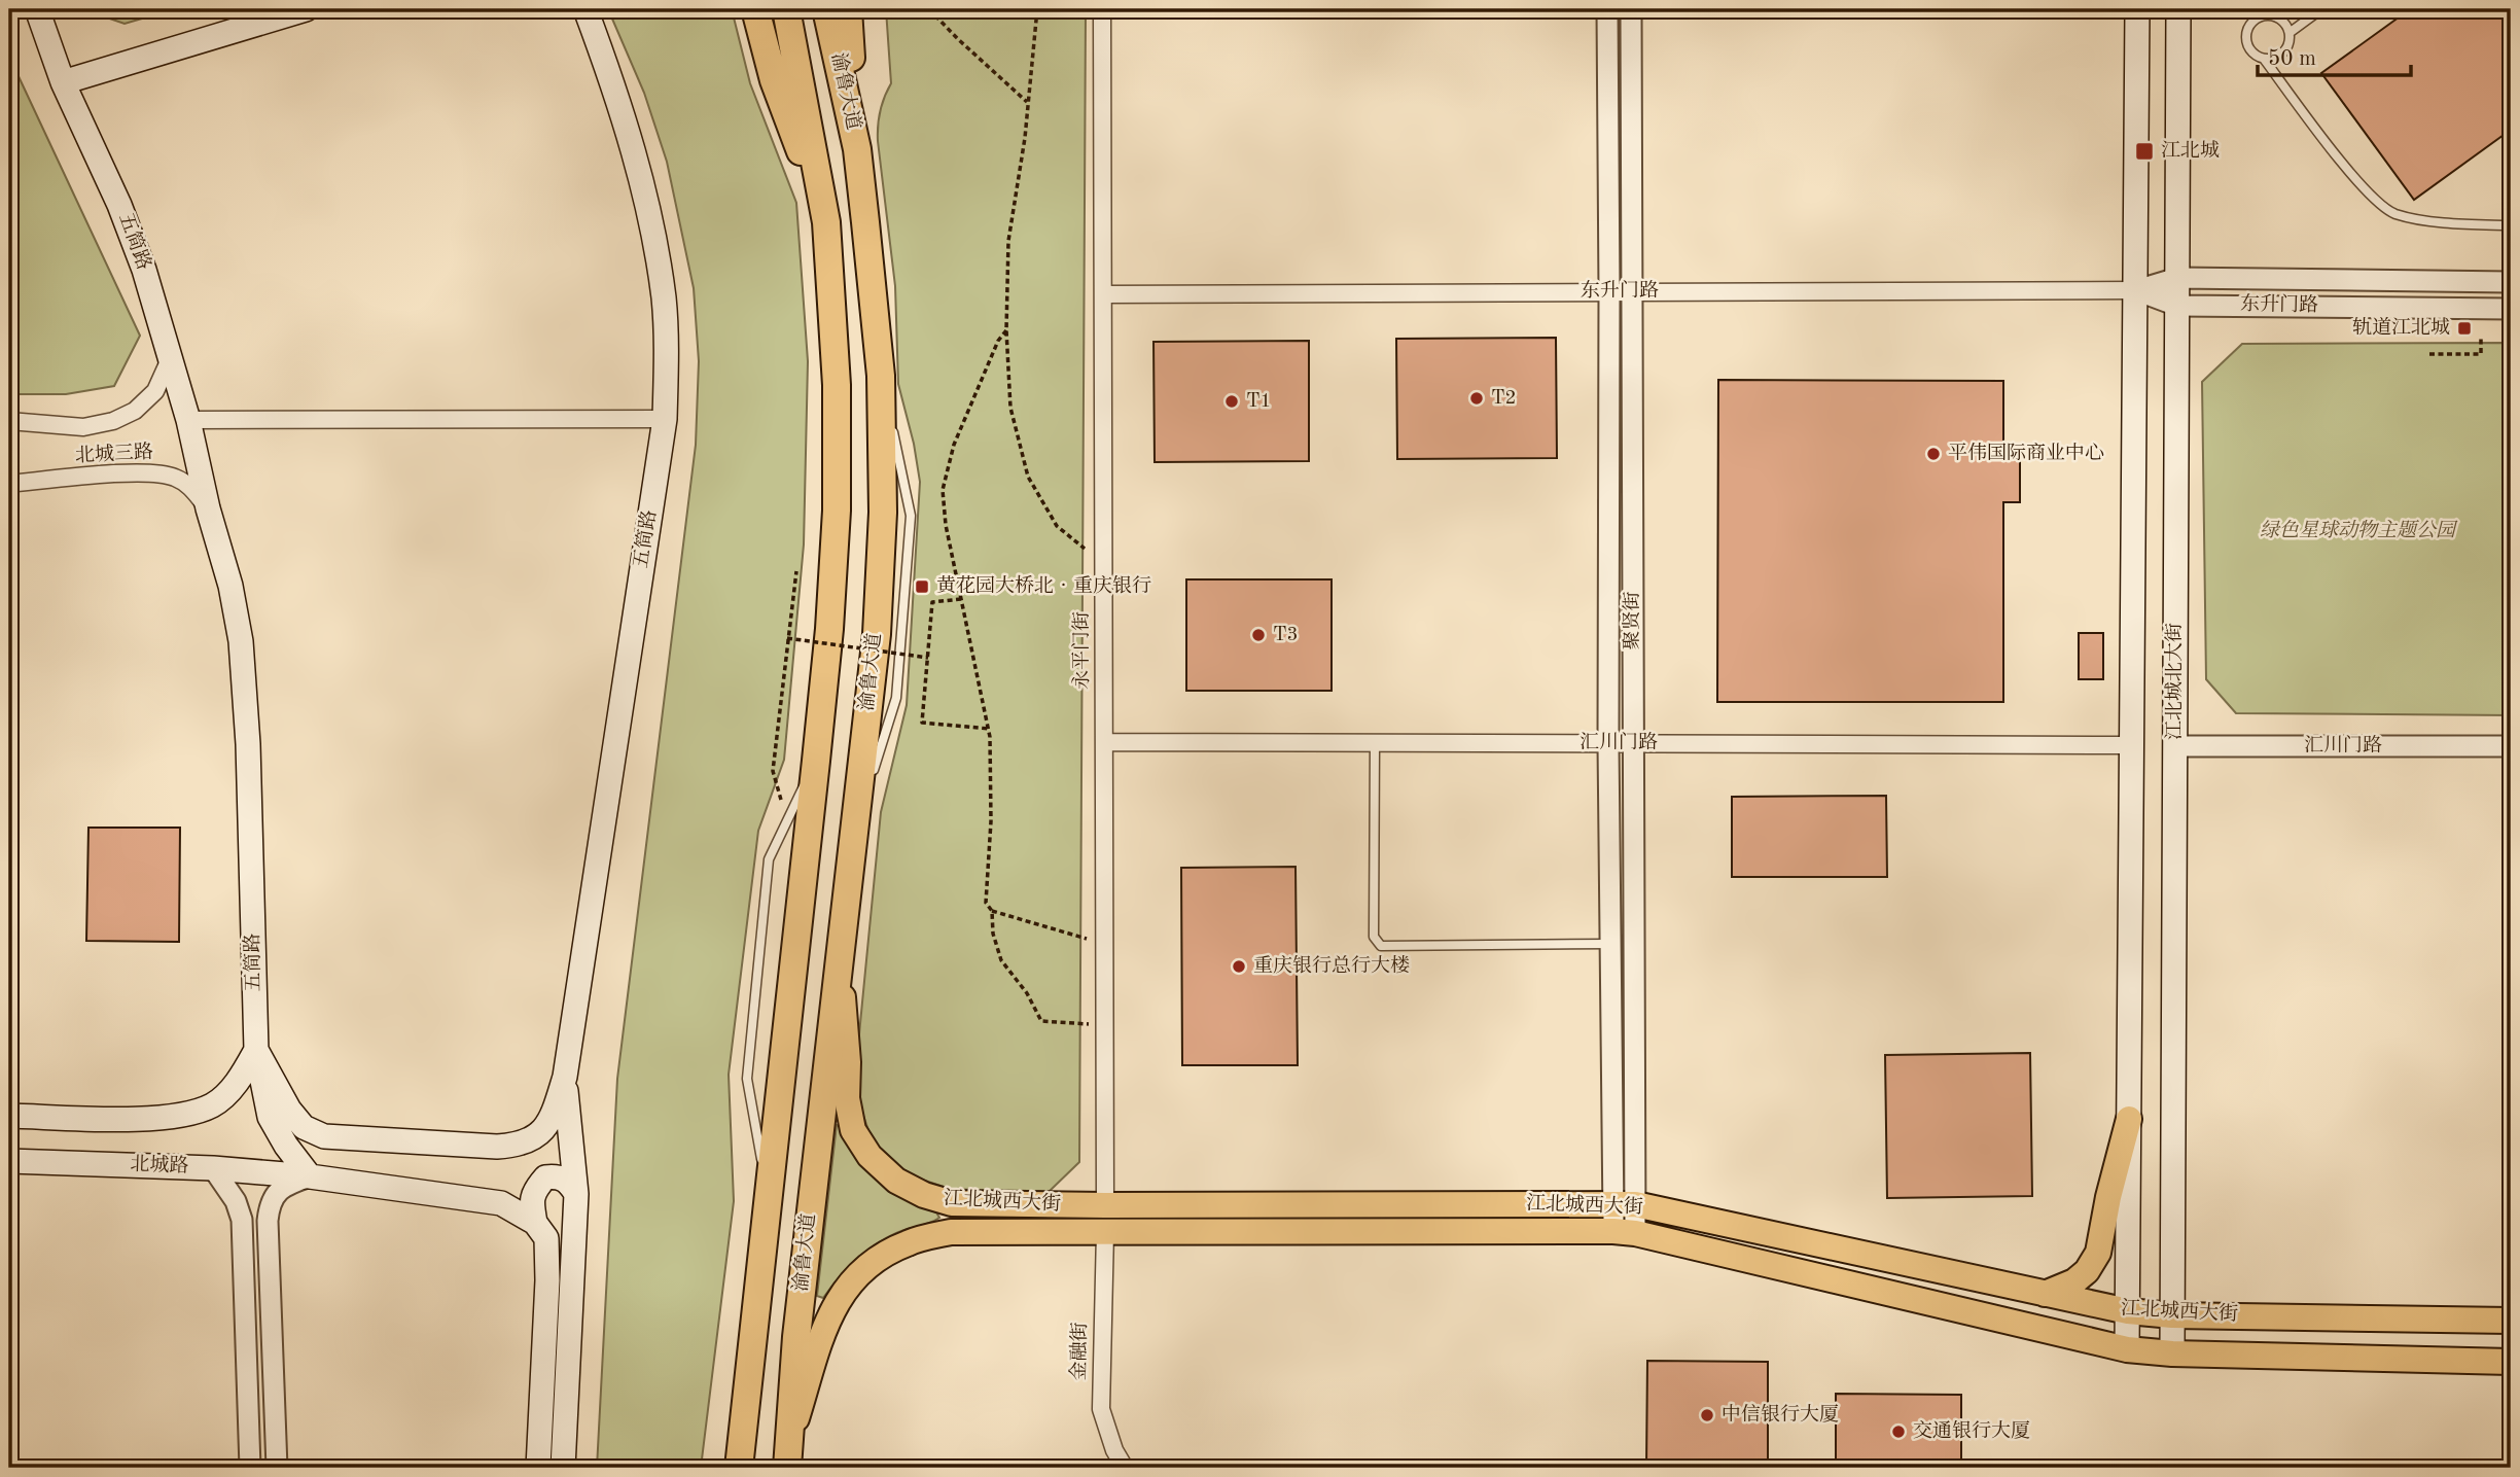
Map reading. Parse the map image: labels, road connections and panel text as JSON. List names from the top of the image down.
{
  "streets": {
    "highway": ["渝鲁大道"],
    "main road": [
      "五简路",
      "江北城北大街",
      "北城路",
      "江北城西大街"
    ],
    "street": [
      "东升门路",
      "北城三路",
      "聚贤街",
      "永平门街",
      "汇川门路",
      "金融街"
    ]
  },
  "crossings": [
    ["渝鲁大道", "江北城西大街"],
    ["五简路", "北城三路"],
    ["五简路", "北城路"],
    ["东升门路", "聚贤街"],
    ["东升门路", "永平门街"],
    ["东升门路", "江北城北大街"],
    ["聚贤街", "汇川门路"],
    ["聚贤街", "江北城西大街"],
    ["永平门街", "汇川门路"],
    ["永平门街", "江北城西大街"],
    ["江北城北大街", "汇川门路"],
    ["江北城北大街", "江北城西大街"],
    ["江北城西大街", "金融街"]
  ],
  "parks": ["绿色星球动物主题公园"],
  "places": {
    "transit": ["江北城", "轨道江北城", "黄花园大桥北‧重庆银行"],
    "other": [
      "T2",
      "T1",
      "平伟国际商业中心",
      "T3",
      "重庆银行总行大楼",
      "中信银行大厦",
      "交通银行大厦"
    ]
  },
  "scale_bar": "50 m"
}
